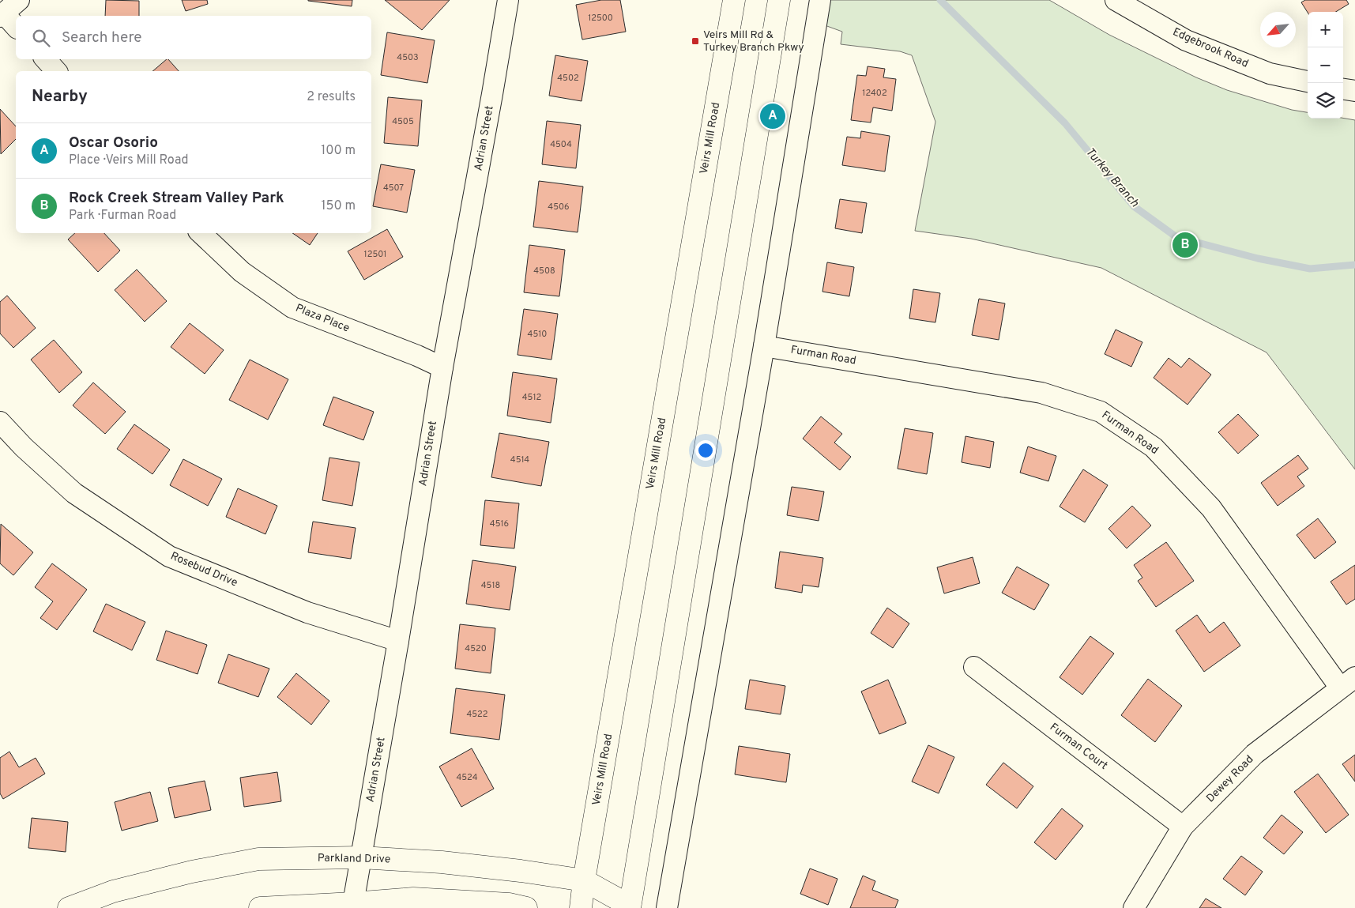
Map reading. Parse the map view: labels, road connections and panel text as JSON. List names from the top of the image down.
{
  "streets": {
    "main road": ["Veirs Mill Road", "Parkland Drive"],
    "street": [
      "Edgebrook Road",
      "Adrian Street",
      "Plaza Place",
      "Furman Road",
      "Rosebud Drive",
      "Furman Court",
      "Dewey Road"
    ]
  },
  "crossings": [
    ["Adrian Street", "Plaza Place"],
    ["Adrian Street", "Rosebud Drive"],
    ["Adrian Street", "Parkland Drive"],
    ["Veirs Mill Road", "Parkland Drive"],
    ["Furman Road", "Dewey Road"],
    ["Furman Court", "Dewey Road"]
  ],
  "water": ["Turkey Branch"],
  "places": {
    "transit": ["Veirs Mill Rd & Turkey Branch Pkwy"]
  },
  "house_numbers": [
    "12500",
    "4503",
    "4502",
    "12402",
    "4505",
    "4504",
    "4507",
    "4506",
    "12501",
    "4508",
    "4510",
    "4512",
    "4514",
    "4516",
    "4518",
    "4520",
    "4522",
    "4524"
  ],
  "north": "bottom left",
  "page": {
    "map_buttons": ["+", "−"],
    "search": "Search here",
    "heading": ["Nearby", "2 results"],
    "pins": ["A", "B"],
    "list": [
      {
        "mark": "A",
        "name": "Oscar Osorio",
        "note": "Place · Veirs Mill Road",
        "value": "100 m"
      },
      {
        "mark": "B",
        "name": "Rock Creek Stream Valley Park",
        "note": "Park · Furman Road",
        "value": "150 m"
      }
    ]
  }
}
